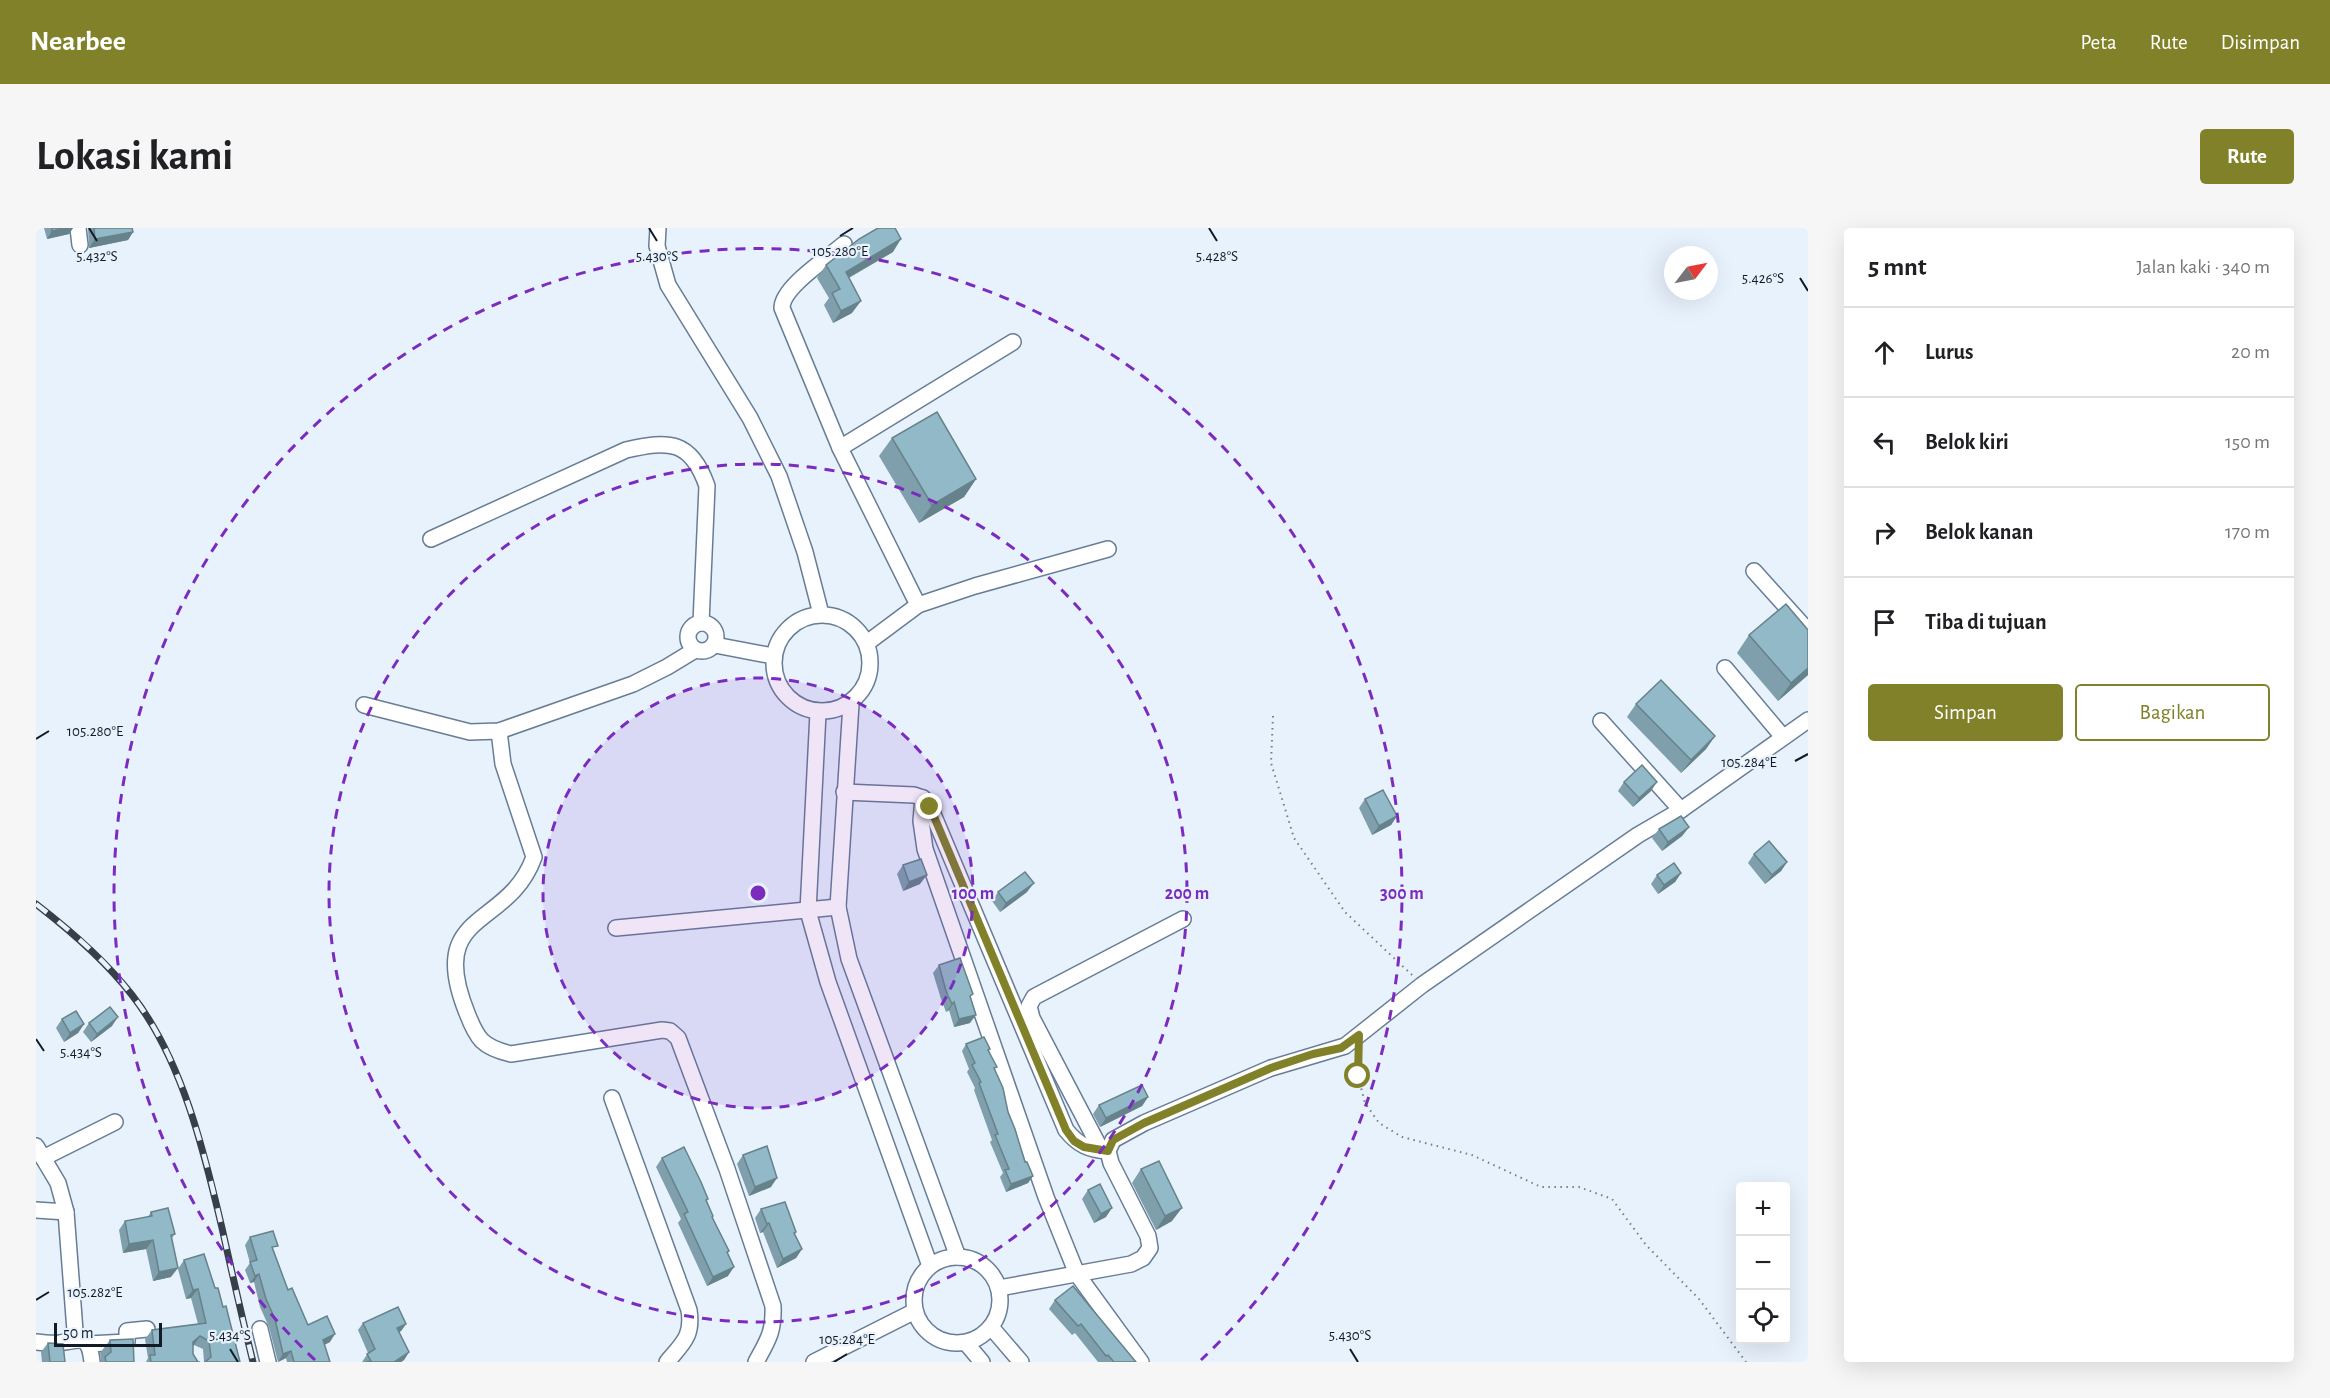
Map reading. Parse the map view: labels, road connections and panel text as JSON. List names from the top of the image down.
{
  "scale_bar": "50 m",
  "north": "top right",
  "page": {
    "header": "Nearbee",
    "nav": ["Peta", "Rute", "Disimpan"],
    "buttons": [
      "Rute",
      ["Simpan", "Bagikan"]
    ],
    "title": "Lokasi kami",
    "heading": ["5 mnt", "Jalan kaki · 340 m"],
    "list": [
      ["Lurus", "20 m"],
      ["Belok kiri", "150 m"],
      ["Belok kanan", "170 m"],
      "Tiba di tujuan"
    ],
    "map_buttons": ["+", "−"],
    "scale": "50 m"
  },
  "coordinates": [
    "105.280°E",
    "5.432°S",
    "5.430°S",
    "5.428°S",
    "5.426°S",
    "105.284°E",
    "5.434°S",
    "105.282°E"
  ],
  "rings": ["100 m", "200 m", "300 m"]
}
